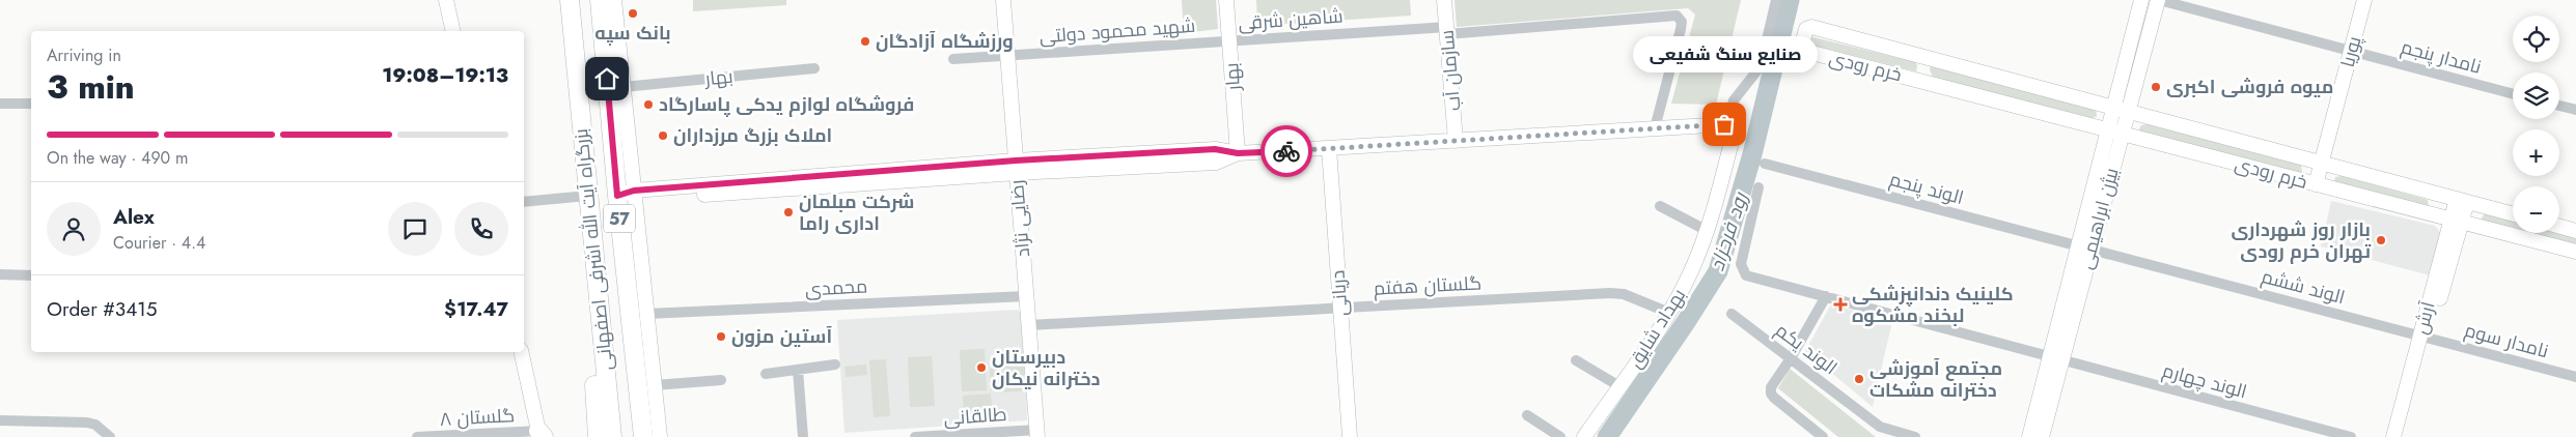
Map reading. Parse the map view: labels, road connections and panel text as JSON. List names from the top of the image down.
{
  "streets": {
    "highway": ["57", "بزرگراه آیت الله اشرفی اصفهانی"],
    "street": [
      "شاهین شرقی",
      "شهید محمود دولتی",
      "پوریا",
      "نامدار پنجم",
      "خرم رودی",
      "سازمان آب",
      "بهار",
      "الوند پنجم",
      "رضایی نژاد",
      "بیژن ابراهیمی",
      "گلستان هفتم",
      "الوند ششم",
      "محمدی",
      "دریانی",
      "آرش",
      "بهداد شایق",
      "نامدار سوم",
      "الوند یکم",
      "الوند چهارم",
      "طالقانی",
      "گلستان ٨"
    ]
  },
  "crossings": [
    ["شاهین شرقی", "شهید محمود دولتی"],
    ["شاهین شرقی", "سازمان آب"],
    ["شاهین شرقی", "بهار"],
    ["شهید محمود دولتی", "بهار"],
    ["شهید محمود دولتی", "رضایی نژاد"],
    ["پوریا", "نامدار پنجم"],
    ["پوریا", "خرم رودی"],
    ["نامدار پنجم", "بیژن ابراهیمی"],
    ["خرم رودی", "بیژن ابراهیمی"],
    ["خرم رودی", "آرش"],
    ["الوند پنجم", "بیژن ابراهیمی"],
    ["الوند پنجم", "الوند ششم"],
    ["رضایی نژاد", "گلستان هفتم"],
    ["رضایی نژاد", "محمدی"],
    ["رضایی نژاد", "طالقانی"],
    ["بیژن ابراهیمی", "الوند ششم"],
    ["بیژن ابراهیمی", "الوند چهارم"],
    ["گلستان هفتم", "دریانی"],
    ["گلستان هفتم", "بهداد شایق"],
    ["الوند ششم", "آرش"],
    ["الوند ششم", "نامدار سوم"],
    ["آرش", "نامدار سوم"]
  ],
  "water": ["رود فرحزاد"],
  "places": {
    "other": [
      "بانک سپه",
      "ورزشگاه آزادگان",
      "میوه فروشی اکبری",
      "فروشگاه لوازم یدکی پاسارگاد",
      "صنایع سنگ شفیعی",
      "املاک بزرگ مرزداران",
      "شرکت مبلمان اداری راما",
      "بازار روز شهرداری تهران خرم رودی",
      "آستین مزون",
      "دبیرستان دخترانه نیکان",
      "مجتمع آموزشی دخترانه مشکات"
    ],
    "health": ["کلینیک دندانپزشکی لبخند مشکوه"]
  },
  "page": {
    "map_buttons": ["+", "−"],
    "heading": ["3 min", "Arriving in", "19:08–19:13"],
    "panel": [
      "Alex",
      "Courier · 4.4",
      "Order #3415",
      "$17.47"
    ],
    "bubble": "صنایع سنگ شفیعی",
    "bar": "On the way · 490 m"
  }
}
